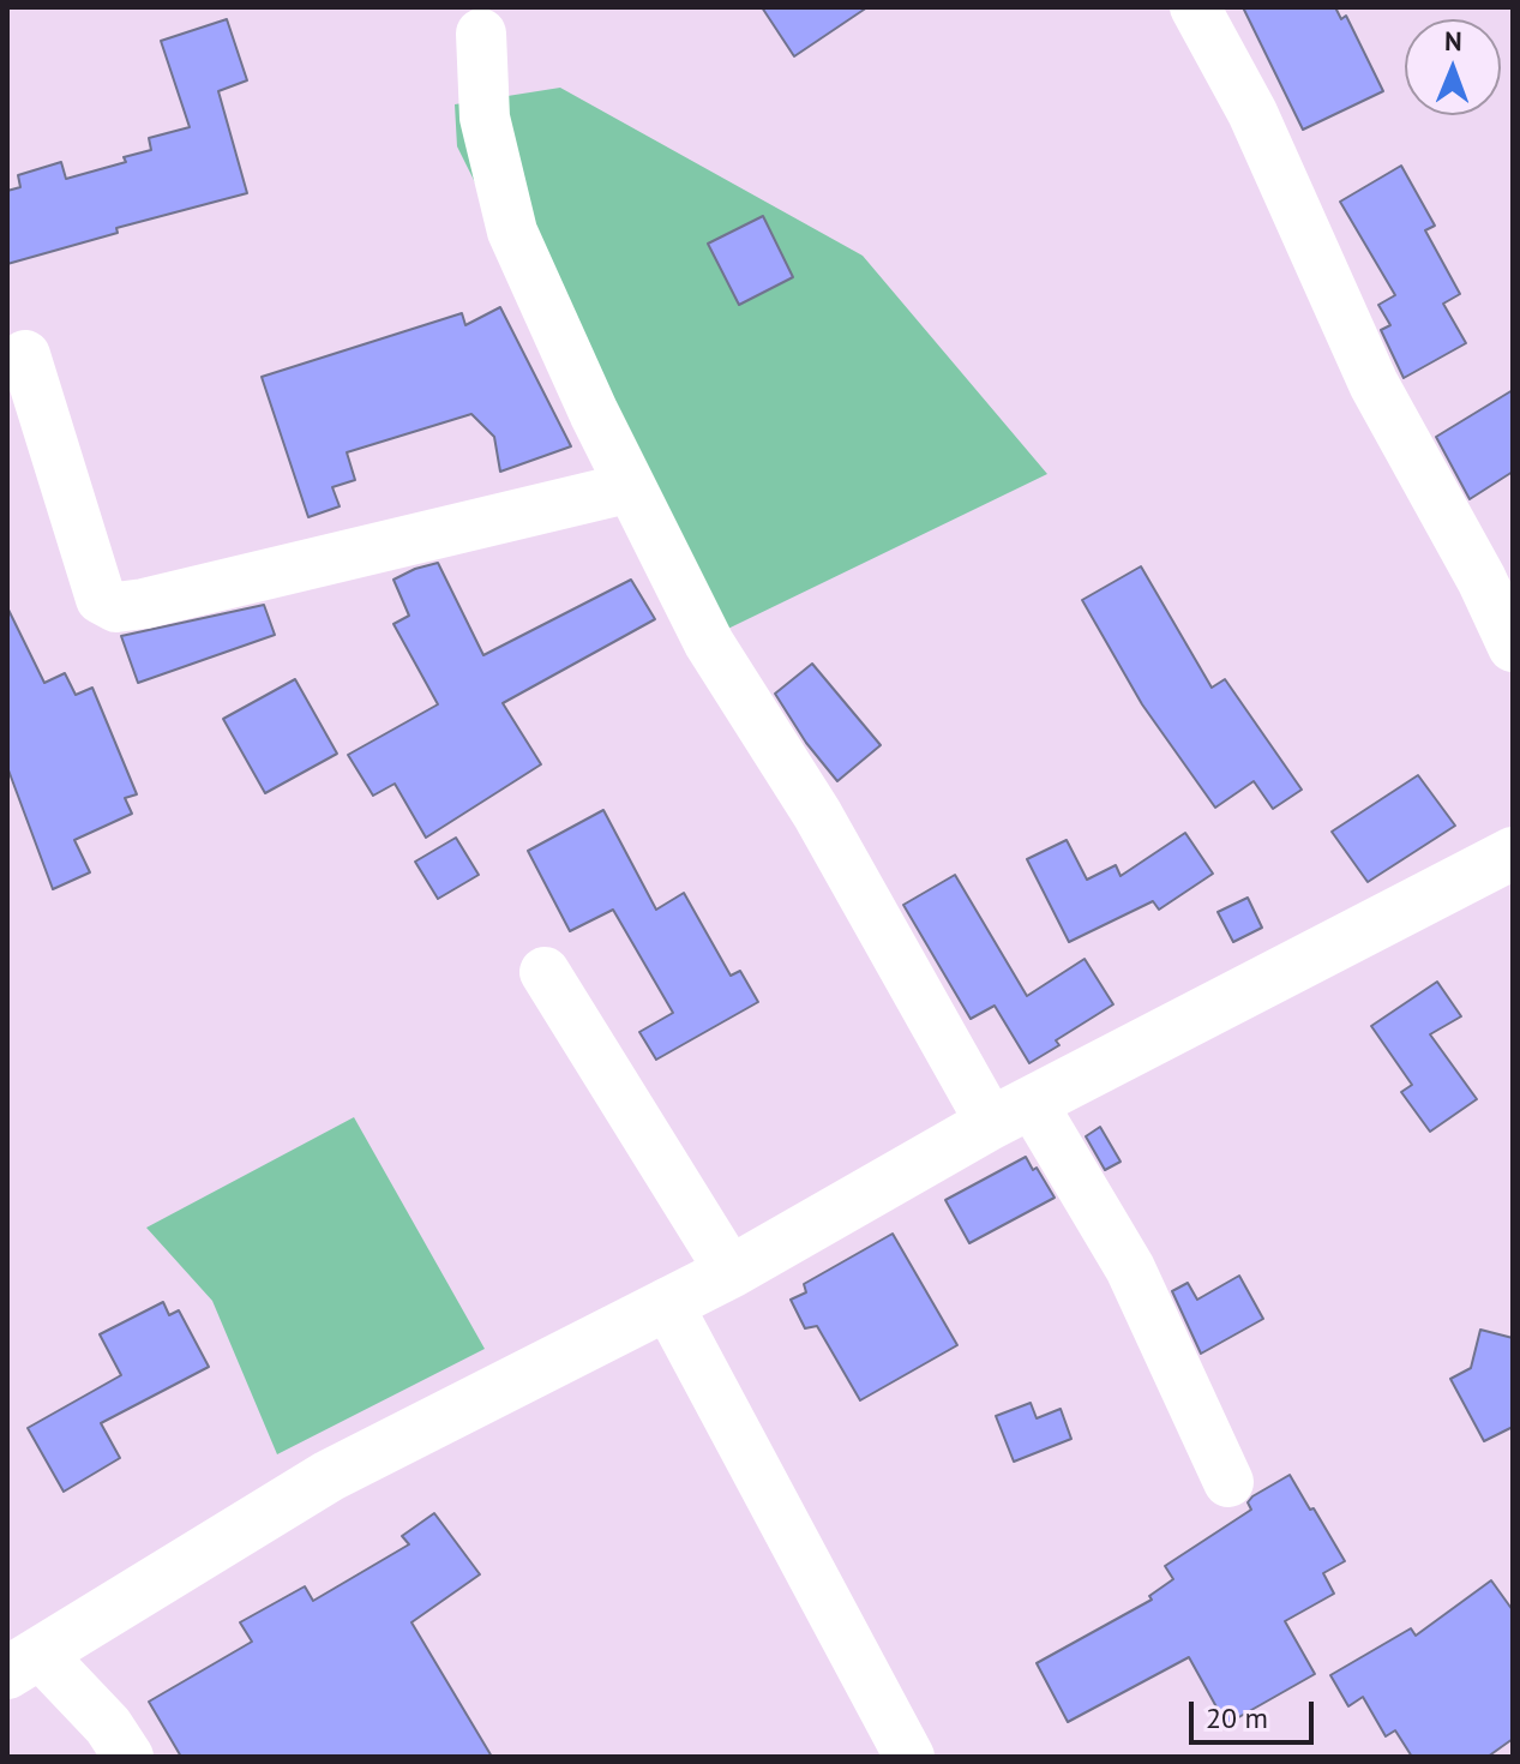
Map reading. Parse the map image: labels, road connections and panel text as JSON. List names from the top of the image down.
{
  "scale_bar": "20 m",
  "north": "top"
}
